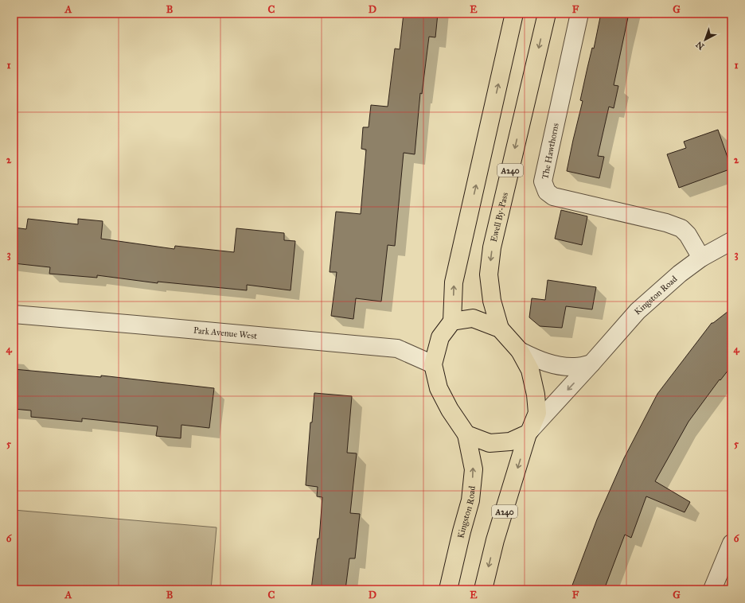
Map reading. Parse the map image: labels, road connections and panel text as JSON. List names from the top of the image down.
{
  "streets": {
    "highway": ["A240", "Ewell By-Pass", "Kingston Road"],
    "street": ["The Hawthorns", "Park Avenue West"]
  },
  "crossings": [
    ["The Hawthorns", "Kingston Road"]
  ],
  "north": "bottom left",
  "grid": {
    "columns": [
      "A",
      "B",
      "C",
      "D",
      "E",
      "F",
      "G"
    ],
    "rows": [
      "1",
      "2",
      "3",
      "4",
      "5",
      "6"
    ]
  }
}
